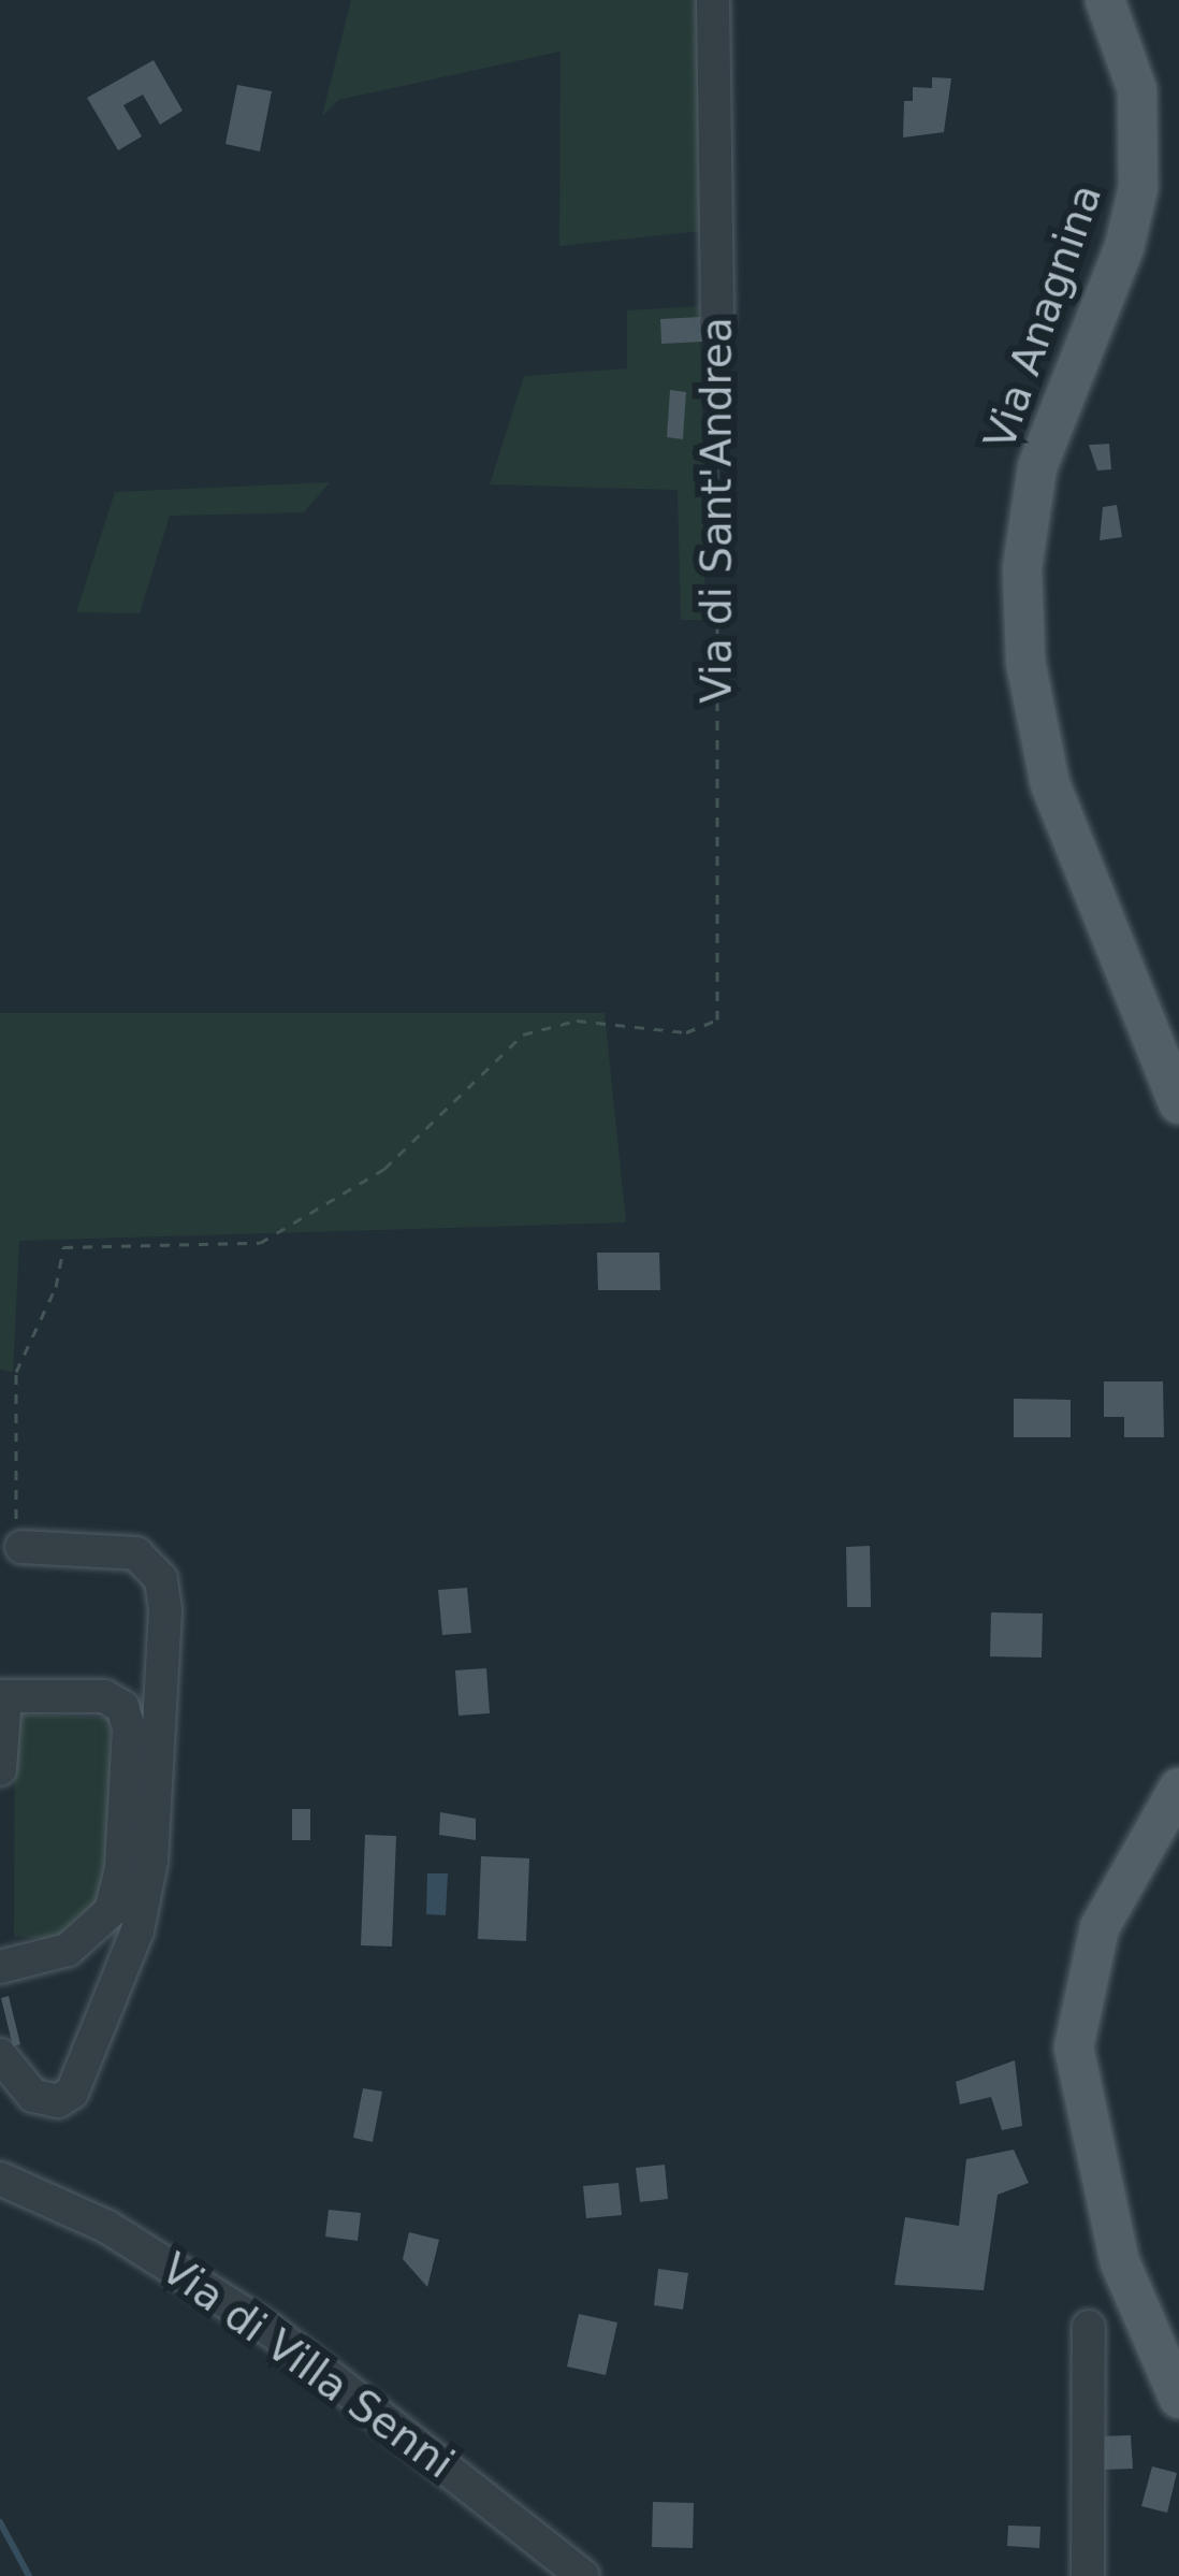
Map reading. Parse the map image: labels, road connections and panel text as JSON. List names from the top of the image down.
{
  "streets": {
    "main road": ["Via Anagnina"],
    "street": ["Via di Sant'Andrea", "Via di Villa Senni"]
  }
}
